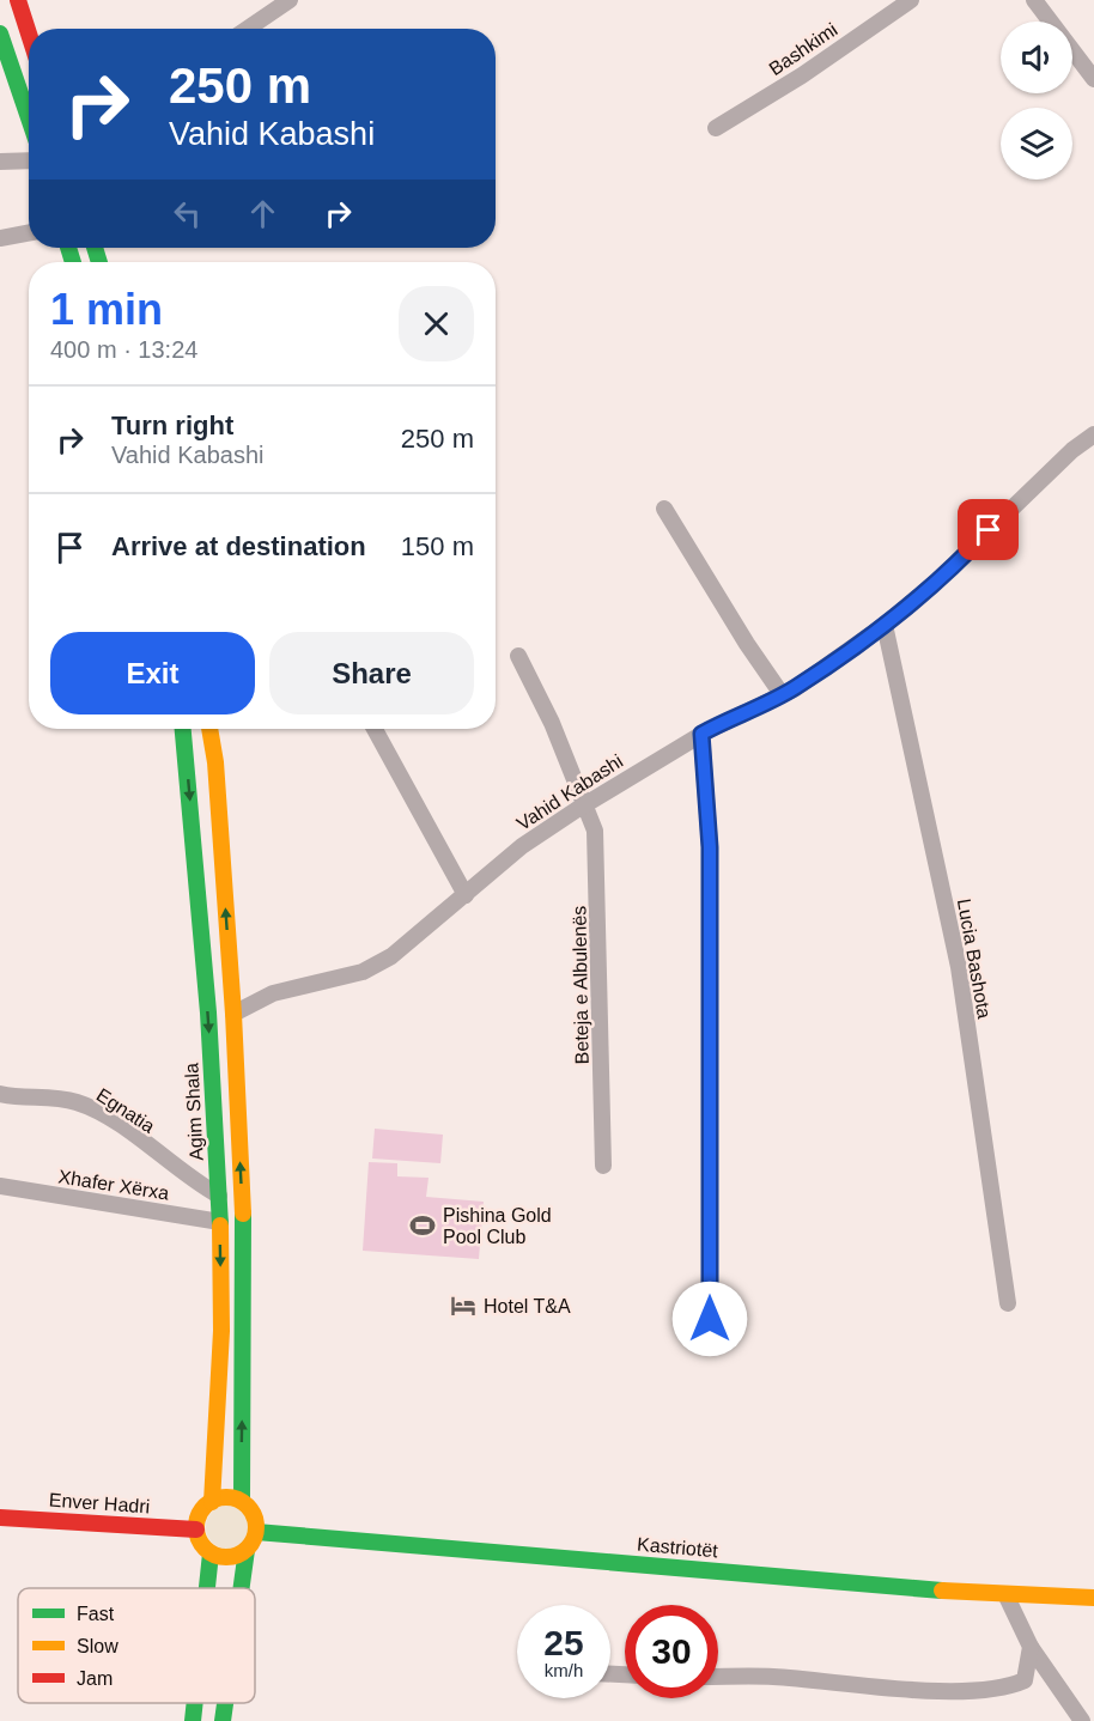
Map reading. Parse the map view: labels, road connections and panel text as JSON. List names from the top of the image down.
{
  "streets": {
    "main road": ["Agim Shala", "Enver Hadri", "Kastriotët"],
    "street": [
      "Bashkimi",
      "Vahid Kabashi",
      "Lucia Bashota",
      "Beteja e Albulenës",
      "Egnatia",
      "Xhafer Xërxa"
    ]
  },
  "crossings": [
    ["Vahid Kabashi", "Lucia Bashota"],
    ["Vahid Kabashi", "Beteja e Albulenës"],
    ["Egnatia", "Agim Shala"],
    ["Agim Shala", "Xhafer Xërxa"],
    ["Agim Shala", "Enver Hadri"],
    ["Agim Shala", "Kastriotët"],
    ["Enver Hadri", "Kastriotët"]
  ],
  "places": {
    "sports": ["Pishina Gold Pool Club"],
    "hotel": ["Hotel T&A"]
  },
  "legend": ["Fast", "Slow", "Jam"],
  "page": {
    "turn": ["250 m", "Vahid Kabashi"],
    "heading": ["1 min", "400 m · 13:24"],
    "list": [
      {
        "name": "Turn right",
        "note": "Vahid Kabashi",
        "value": "250 m"
      },
      {
        "name": "Arrive at destination",
        "value": "150 m"
      }
    ],
    "buttons": ["Exit", "Share"],
    "speed": "25 km/h",
    "limit": "30"
  }
}
